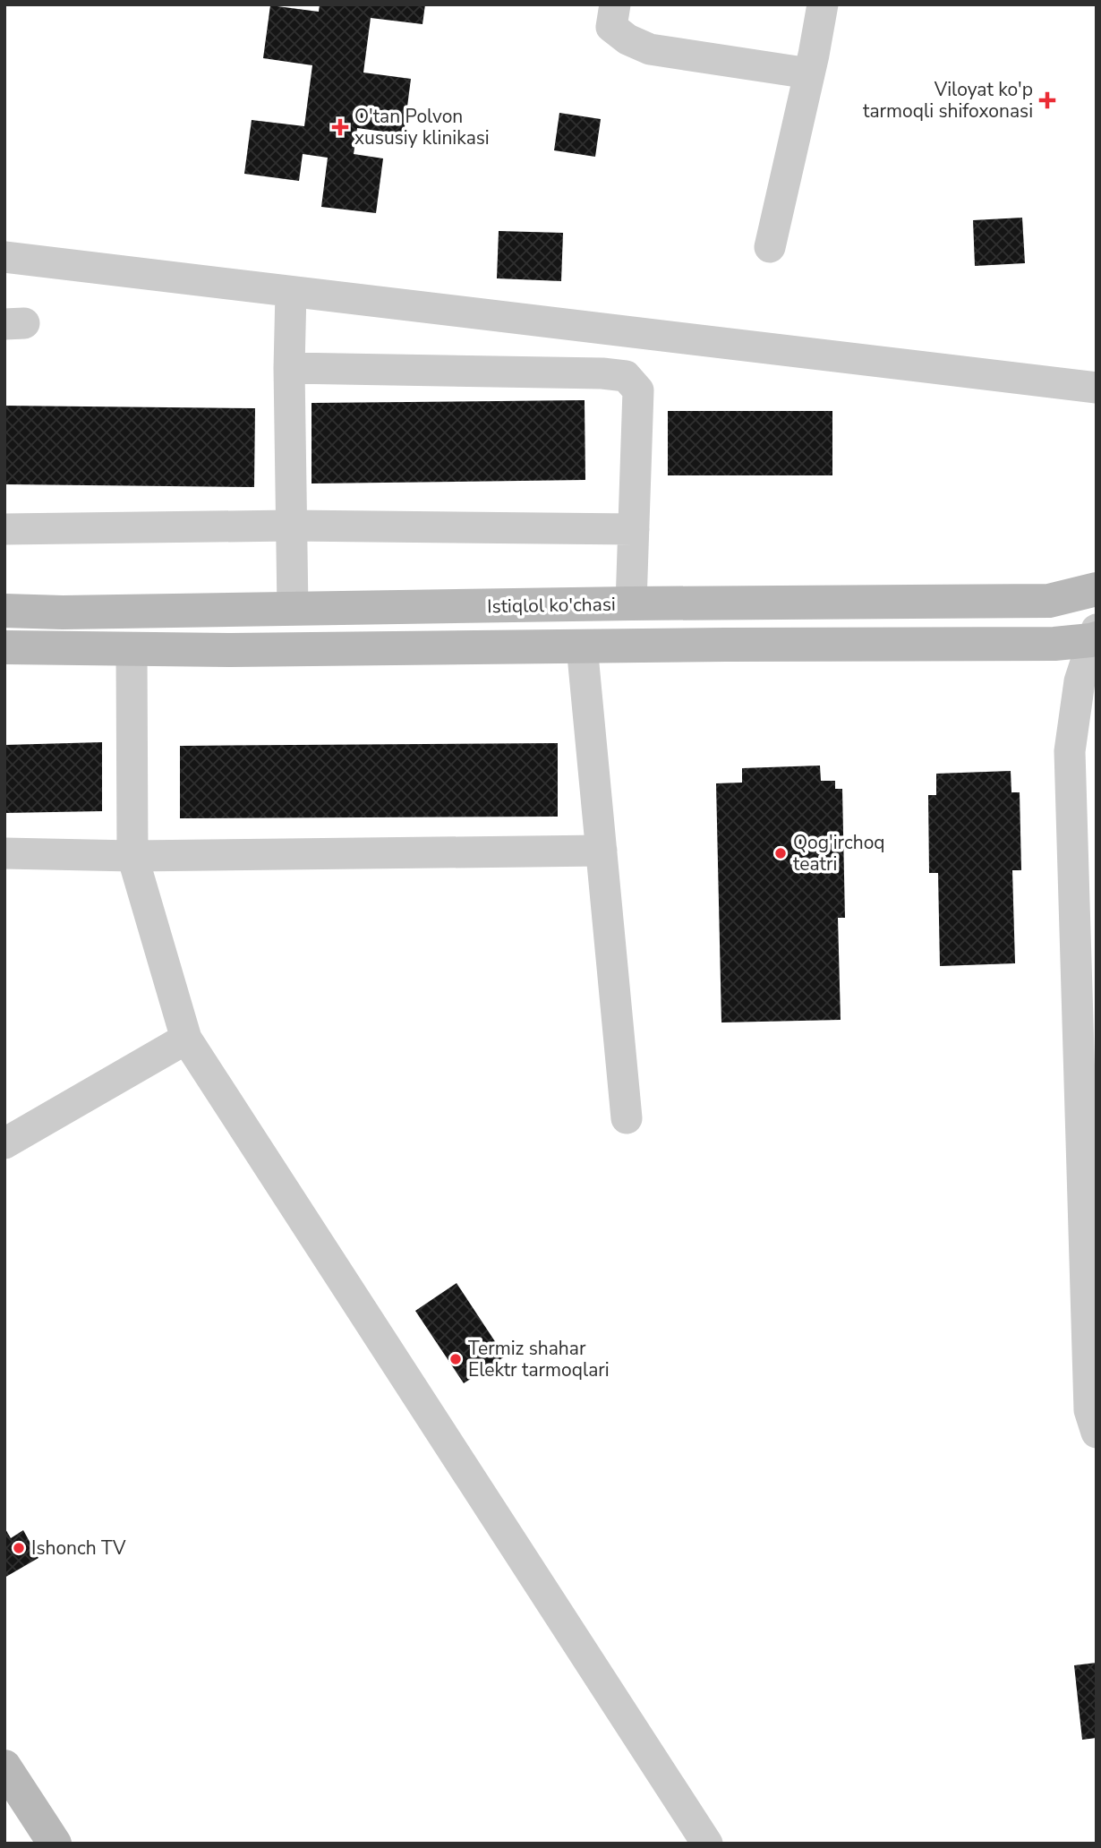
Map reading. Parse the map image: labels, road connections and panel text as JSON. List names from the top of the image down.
{
  "streets": {
    "main road": ["Istiqlol ko'chasi"]
  },
  "places": {
    "health": ["Viloyat ko'p tarmoqli shifoxonasi", "O'tan Polvon xususiy klinikasi"],
    "other": ["Qog'irchoq teatri", "Termiz shahar Elektr tarmoqlari", "Ishonch TV"]
  }
}
